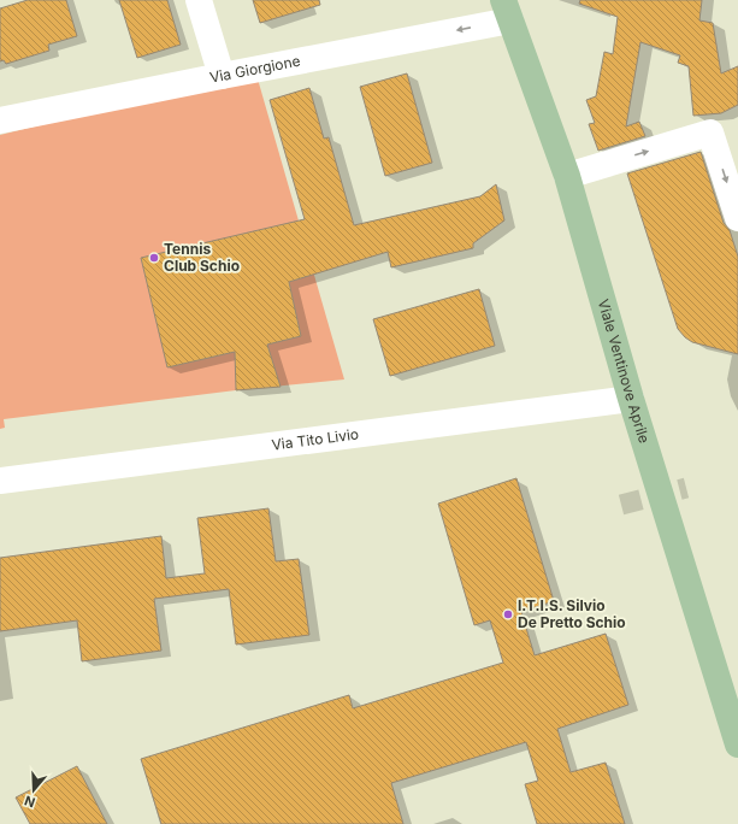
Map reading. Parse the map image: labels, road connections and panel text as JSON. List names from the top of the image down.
{
  "streets": {
    "main road": ["Viale Ventinove Aprile"],
    "street": ["Via Giorgione", "Via Tito Livio"]
  },
  "crossings": [
    ["Via Giorgione", "Viale Ventinove Aprile"],
    ["Viale Ventinove Aprile", "Via Tito Livio"]
  ],
  "one_way": ["Via Giorgione"],
  "places": ["Tennis Club Schio", "I.T.I.S. Silvio De Pretto Schio"],
  "north": "bottom"
}
